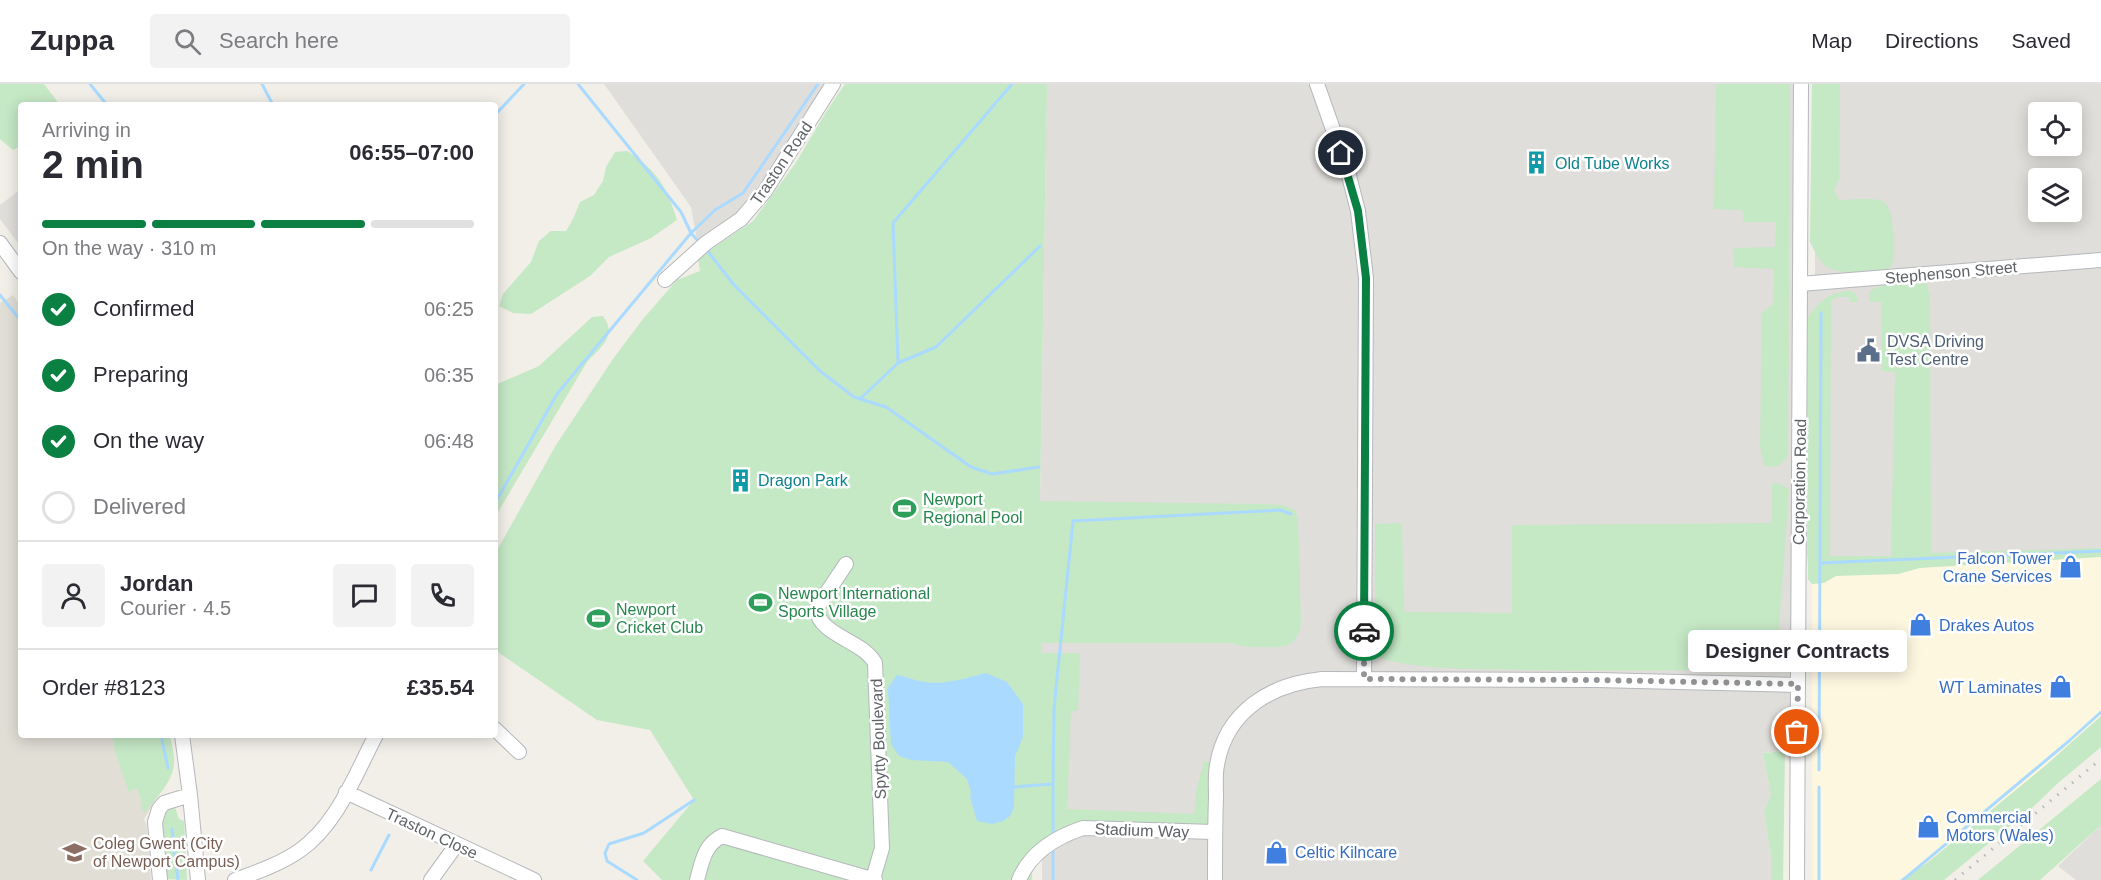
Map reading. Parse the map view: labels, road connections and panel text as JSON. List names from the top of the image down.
{
  "streets": {
    "street": [
      "Traston Road",
      "Stephenson Street",
      "Corporation Road",
      "Spytty Boulevard",
      "Stadium Way",
      "Traston Close"
    ]
  },
  "crossings": [
    ["Stephenson Street", "Corporation Road"]
  ],
  "places": {
    "building": ["Old Tube Works", "Dragon Park"],
    "public building": ["DVSA Driving Test Centre"],
    "sports": ["Newport Regional Pool", "Newport International Sports Village", "Newport Cricket Club"],
    "shop": [
      "Falcon Tower Crane Services",
      "Drakes Autos",
      "WT Laminates",
      "Commercial Motors (Wales)",
      "Celtic Kilncare"
    ],
    "other": ["Designer Contracts"],
    "school or university": ["Coleg Gwent (City of Newport Campus)"]
  },
  "page": {
    "header": "Zuppa",
    "search": "Search here",
    "nav": ["Map", "Directions", "Saved"],
    "heading": ["2 min", "Arriving in", "06:55–07:00"],
    "panel": [
      "Jordan",
      "Courier · 4.5",
      "Order #8123",
      "£35.54"
    ],
    "bar": "On the way · 310 m",
    "list": [
      ["Confirmed", "06:25"],
      ["Preparing", "06:35"],
      ["On the way", "06:48"],
      "Delivered"
    ],
    "bubble": "Designer Contracts"
  }
}
